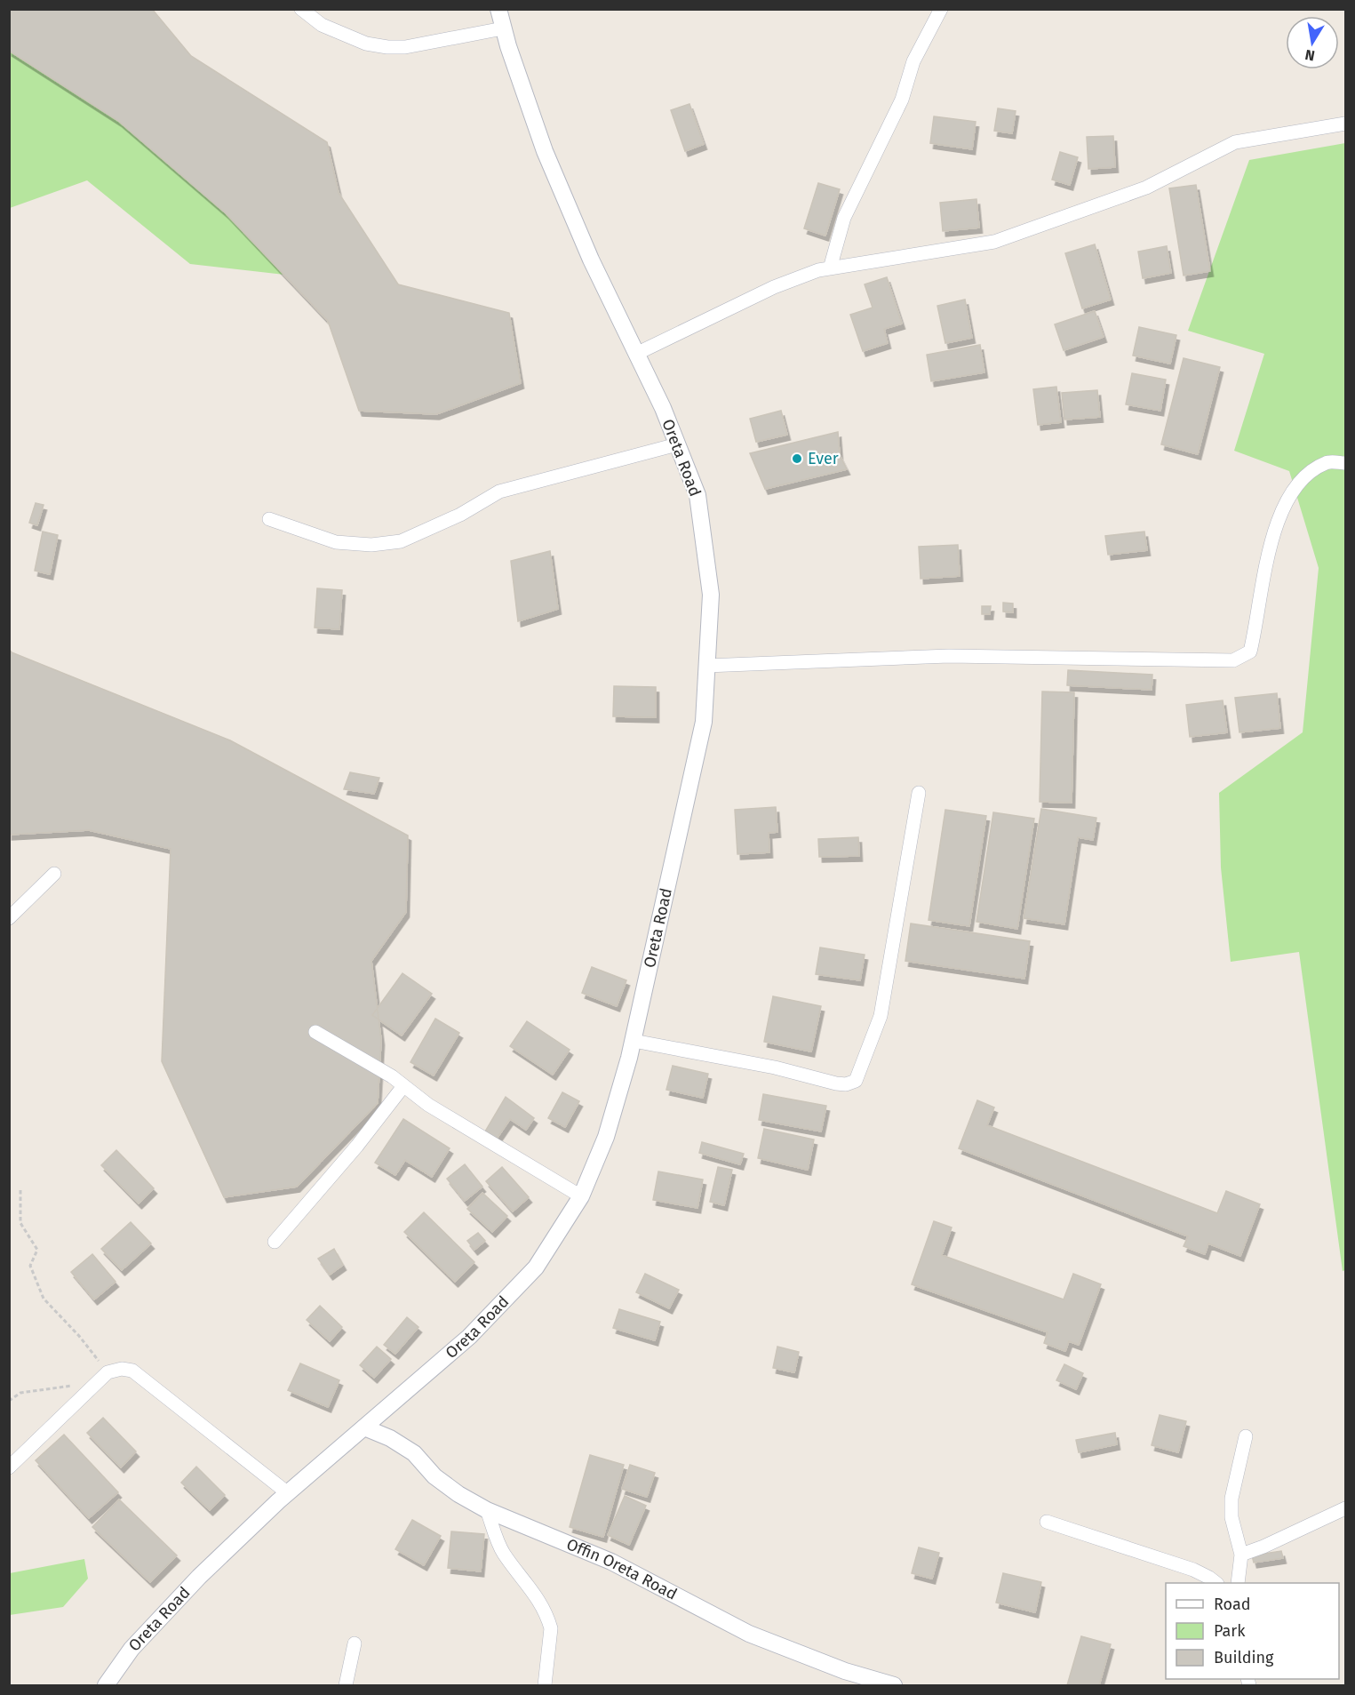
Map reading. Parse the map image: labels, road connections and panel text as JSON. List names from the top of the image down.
{
  "streets": {
    "street": ["Oreta Road", "Offin Oreta Road"]
  },
  "crossings": [
    ["Oreta Road", "Offin Oreta Road"]
  ],
  "places": ["Ever"],
  "legend": ["Road", "Park", "Building"],
  "north": "bottom"
}
